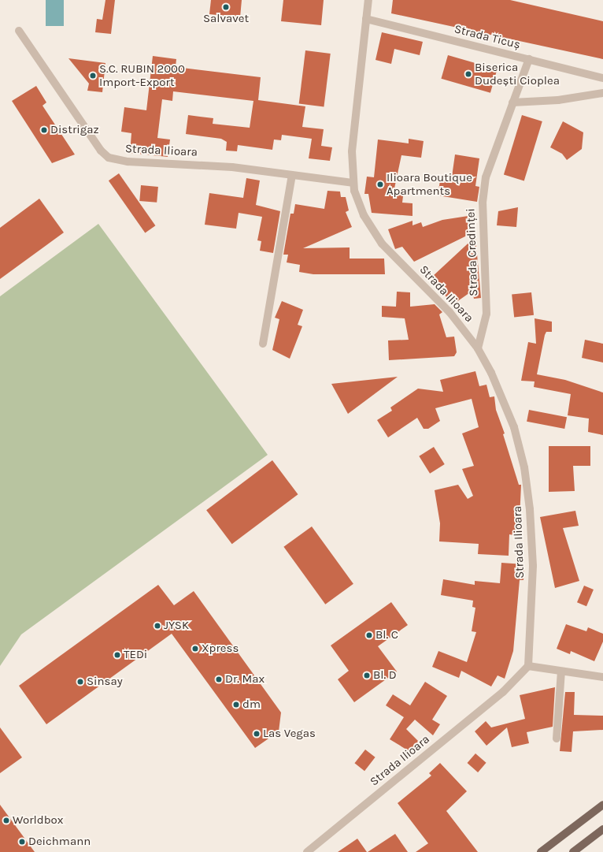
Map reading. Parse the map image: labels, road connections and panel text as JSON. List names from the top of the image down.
{
  "streets": {
    "street": ["Strada Ticuș", "Strada Ilioara", "Strada Credinței"]
  },
  "crossings": [
    ["Strada Ticuș", "Strada Ilioara"],
    ["Strada Ticuș", "Strada Credinței"],
    ["Strada Ilioara", "Strada Credinței"]
  ],
  "places": [
    "Salvavet",
    "Biserica Dudești Cioplea",
    "S.C. RUBIN 2000 Import-Export",
    "Distrigaz",
    "Ilioara Boutique Apartments",
    "JYSK",
    "Bl. C",
    "Xpress",
    "TEDi",
    "Bl. D",
    "Dr. Max",
    "Sinsay",
    "dm",
    "Las Vegas",
    "Worldbox",
    "Deichmann"
  ]
}
